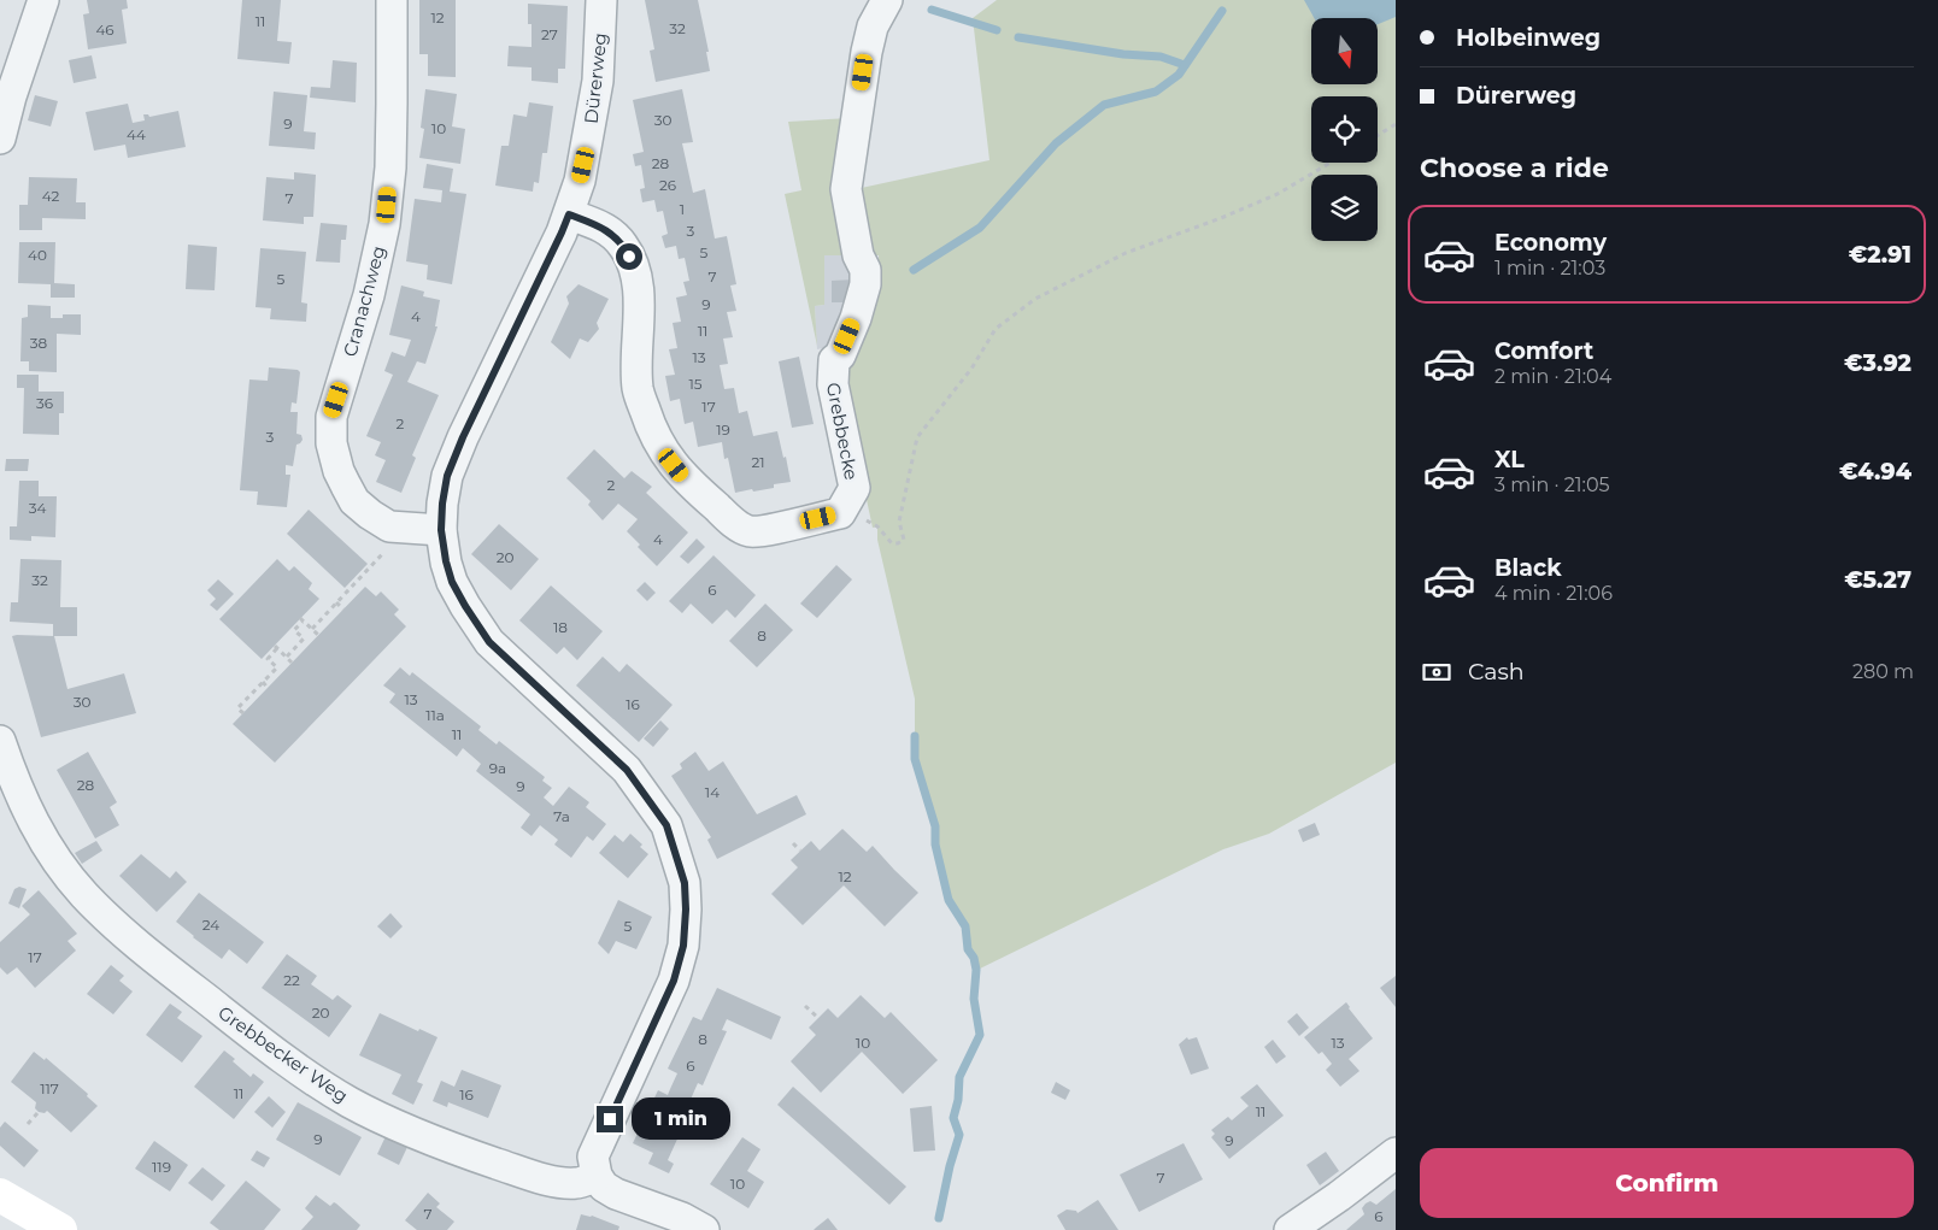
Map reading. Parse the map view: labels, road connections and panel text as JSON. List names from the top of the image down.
{
  "streets": {
    "street": [
      "Dürerweg",
      "Cranachweg",
      "Grebbecke",
      "Grebbecker Weg"
    ]
  },
  "crossings": [
    ["Dürerweg", "Cranachweg"],
    ["Dürerweg", "Grebbecke"],
    ["Dürerweg", "Grebbecker Weg"]
  ],
  "house_numbers": [
    "12",
    "11",
    "32",
    "46",
    "27",
    "30",
    "9",
    "10",
    "44",
    "28",
    "26",
    "42",
    "7",
    "1",
    "3",
    "5",
    "40",
    "7",
    "5",
    "9",
    "4",
    "11",
    "38",
    "13",
    "15",
    "36",
    "17",
    "2",
    "19",
    "3",
    "21",
    "2",
    "34",
    "4",
    "20",
    "32",
    "6",
    "18",
    "8",
    "13",
    "30",
    "16",
    "11a",
    "11",
    "9a",
    "28",
    "9",
    "14",
    "7a",
    "12",
    "24",
    "5",
    "17",
    "22",
    "20",
    "8",
    "10",
    "13",
    "6",
    "117",
    "11",
    "16",
    "11",
    "9",
    "9",
    "119",
    "7",
    "10",
    "7",
    "6"
  ],
  "north": "bottom",
  "page": {
    "banner": ["Holbeinweg", "Dürerweg"],
    "heading": "Choose a ride",
    "list": [
      {
        "name": "Economy",
        "note": "1 min · 21:03",
        "value": "€2.91"
      },
      {
        "name": "Comfort",
        "note": "2 min · 21:04",
        "value": "€3.92"
      },
      {
        "name": "XL",
        "note": "3 min · 21:05",
        "value": "€4.94"
      },
      {
        "name": "Black",
        "note": "4 min · 21:06",
        "value": "€5.27"
      }
    ],
    "pay": ["Cash", "280 m"],
    "bubble": "1 min",
    "buttons": "Confirm"
  }
}
